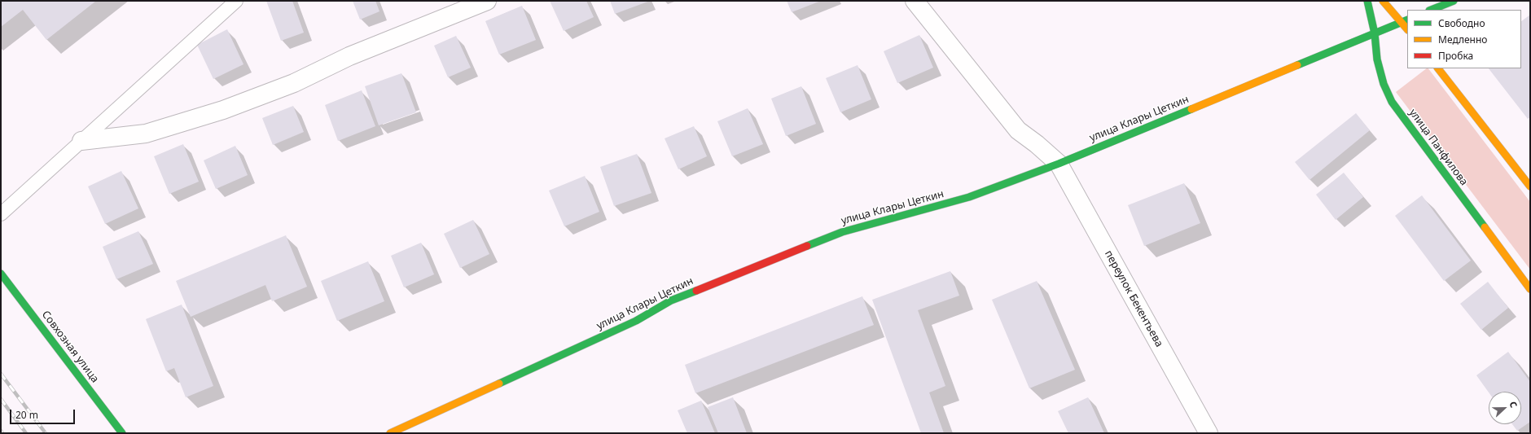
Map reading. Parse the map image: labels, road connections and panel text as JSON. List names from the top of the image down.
{
  "streets": {
    "street": [
      "улица Клары Цеткин",
      "улица Панфилова",
      "переулок Бекентьева",
      "Совхозная улица"
    ]
  },
  "crossings": [
    ["улица Клары Цеткин", "улица Панфилова"],
    ["улица Клары Цеткин", "переулок Бекентьева"]
  ],
  "legend": ["Свободно", "Медленно", "Пробка"],
  "scale_bar": "20 m",
  "north": "right"
}
